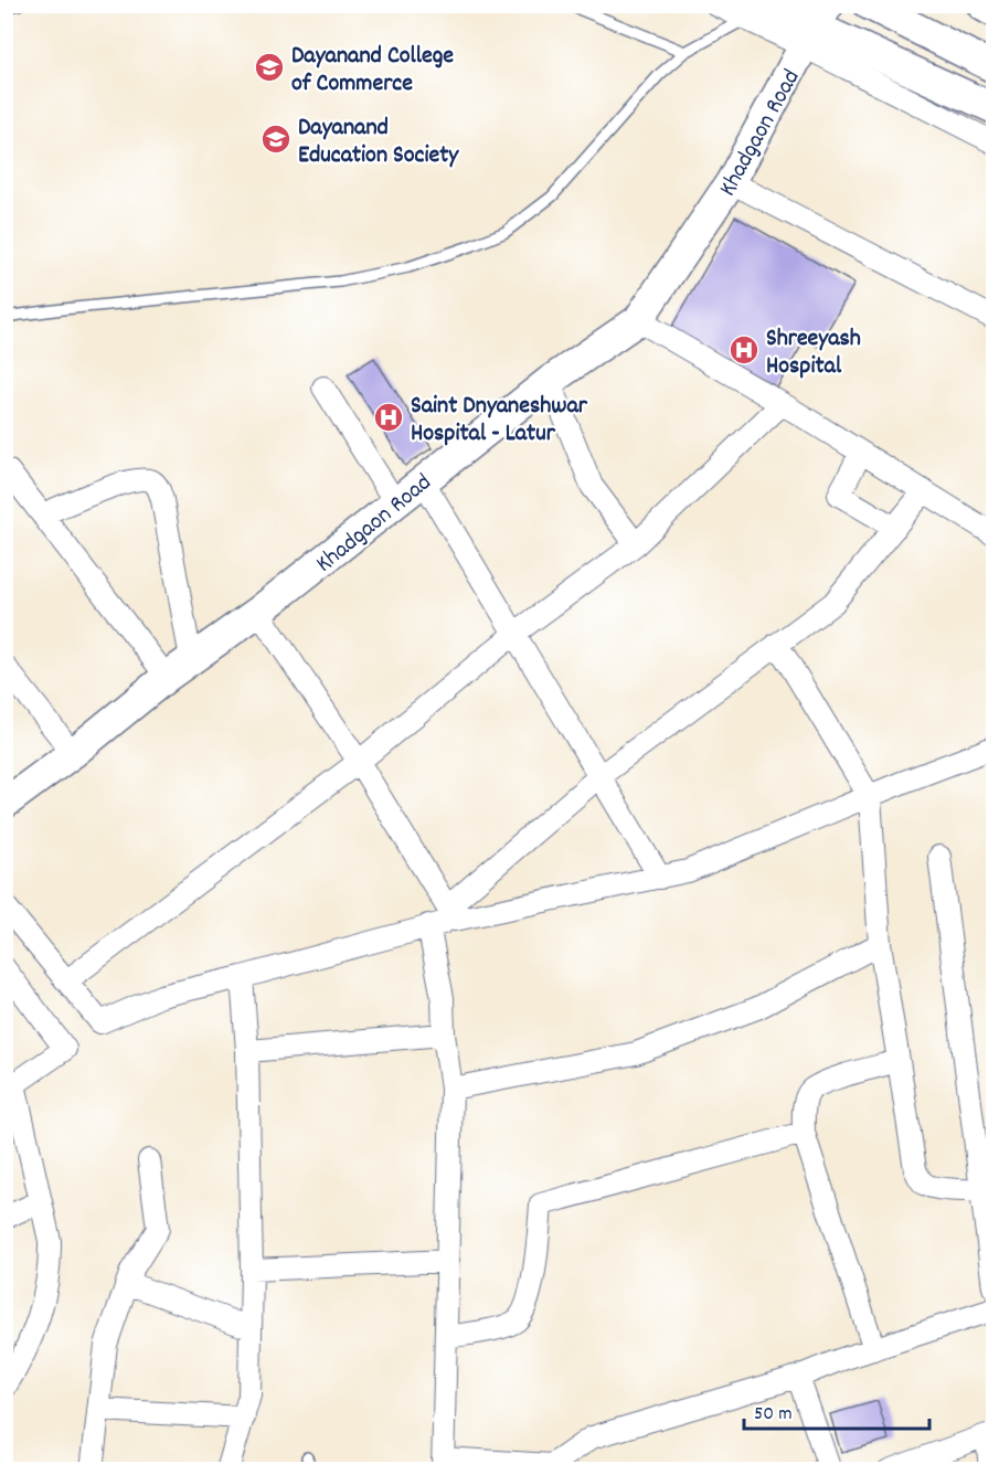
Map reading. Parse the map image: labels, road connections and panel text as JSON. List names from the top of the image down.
{
  "streets": {
    "street": ["Khadgaon Road"]
  },
  "places": {
    "school or university": ["Dayanand College of Commerce", "Dayanand Education Society"],
    "hospital": ["Shreeyash Hospital", "Saint Dnyaneshwar Hospital - Latur"]
  },
  "scale_bar": "50 m"
}
